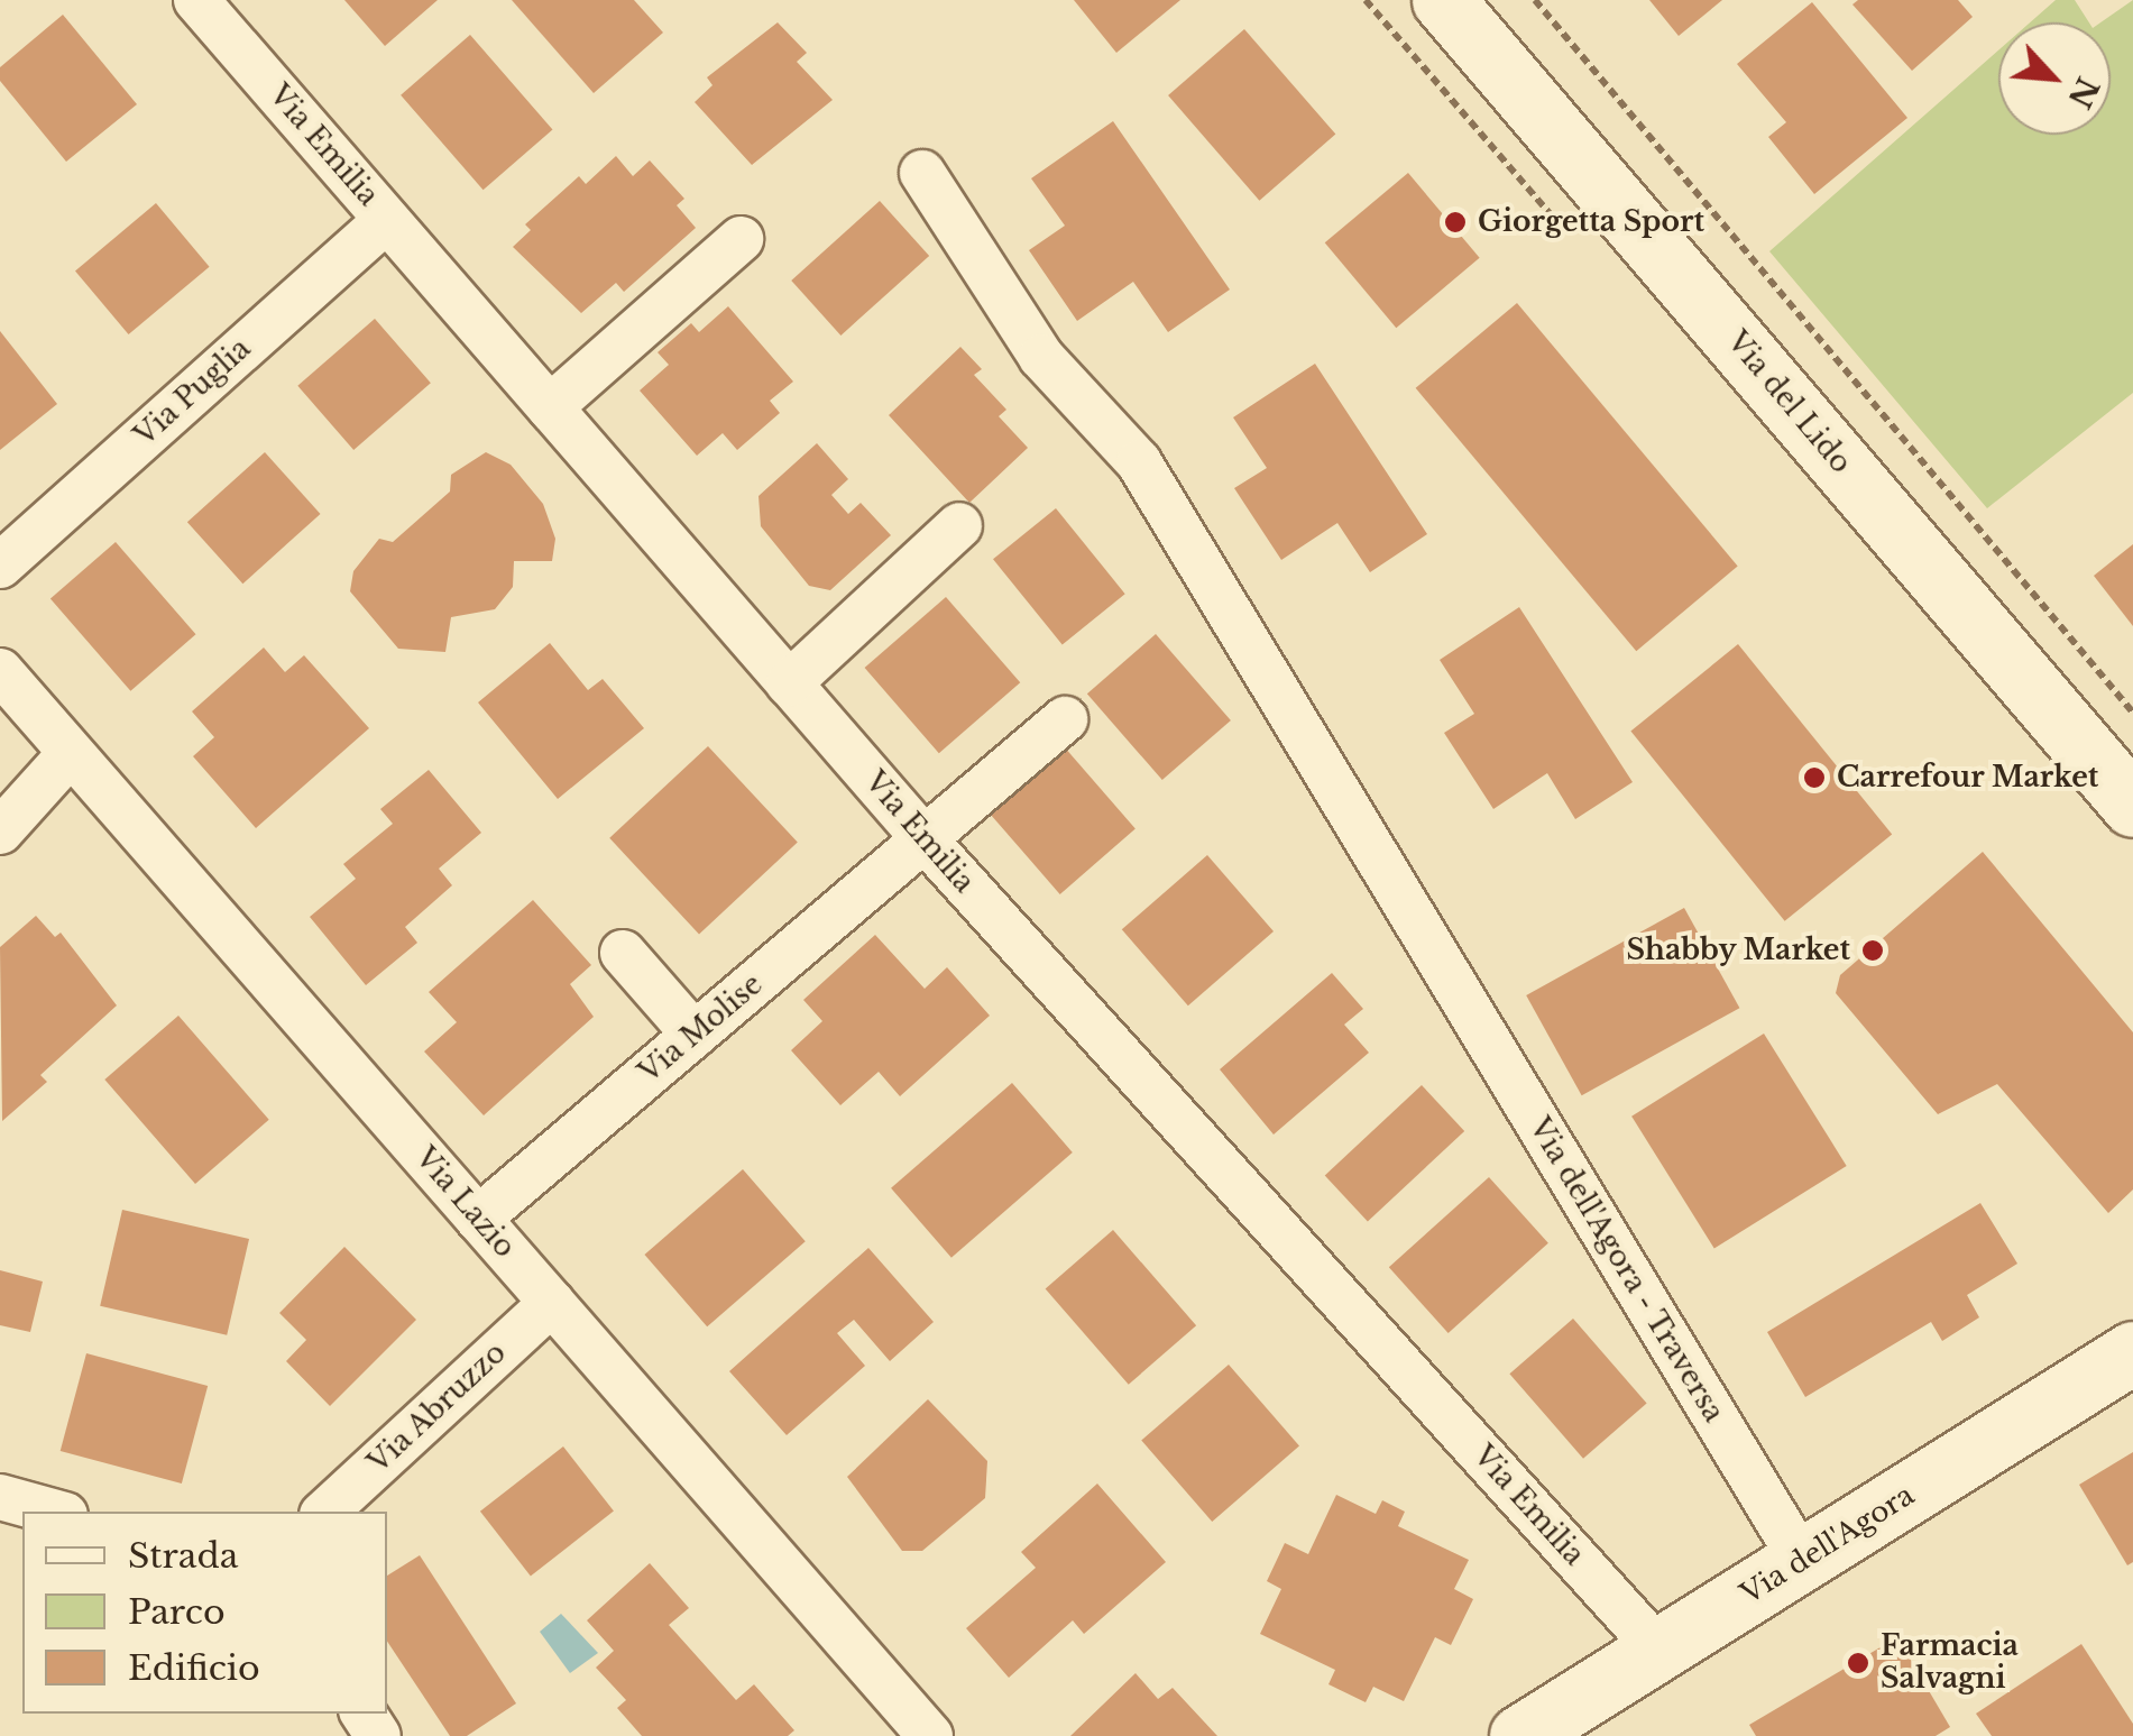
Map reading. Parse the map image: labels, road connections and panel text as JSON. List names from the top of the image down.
{
  "streets": {
    "main road": ["Via del Lido", "Via dell'Agora"],
    "street": [
      "Via Emilia",
      "Via Puglia",
      "Via Molise",
      "Via Lazio",
      "Via dell'Agora - Traversa",
      "Via Abruzzo"
    ]
  },
  "crossings": [
    ["Via Emilia", "Via Puglia"],
    ["Via Emilia", "Via Molise"],
    ["Via Emilia", "Via dell'Agora"],
    ["Via Molise", "Via Lazio"],
    ["Via Lazio", "Via Abruzzo"],
    ["Via dell'Agora - Traversa", "Via dell'Agora"]
  ],
  "places": [
    "Giorgetta Sport",
    "Carrefour Market",
    "Shabby Market",
    "Farmacia Salvagni"
  ],
  "legend": ["Strada", "Parco", "Edificio"],
  "north": "bottom right"
}
